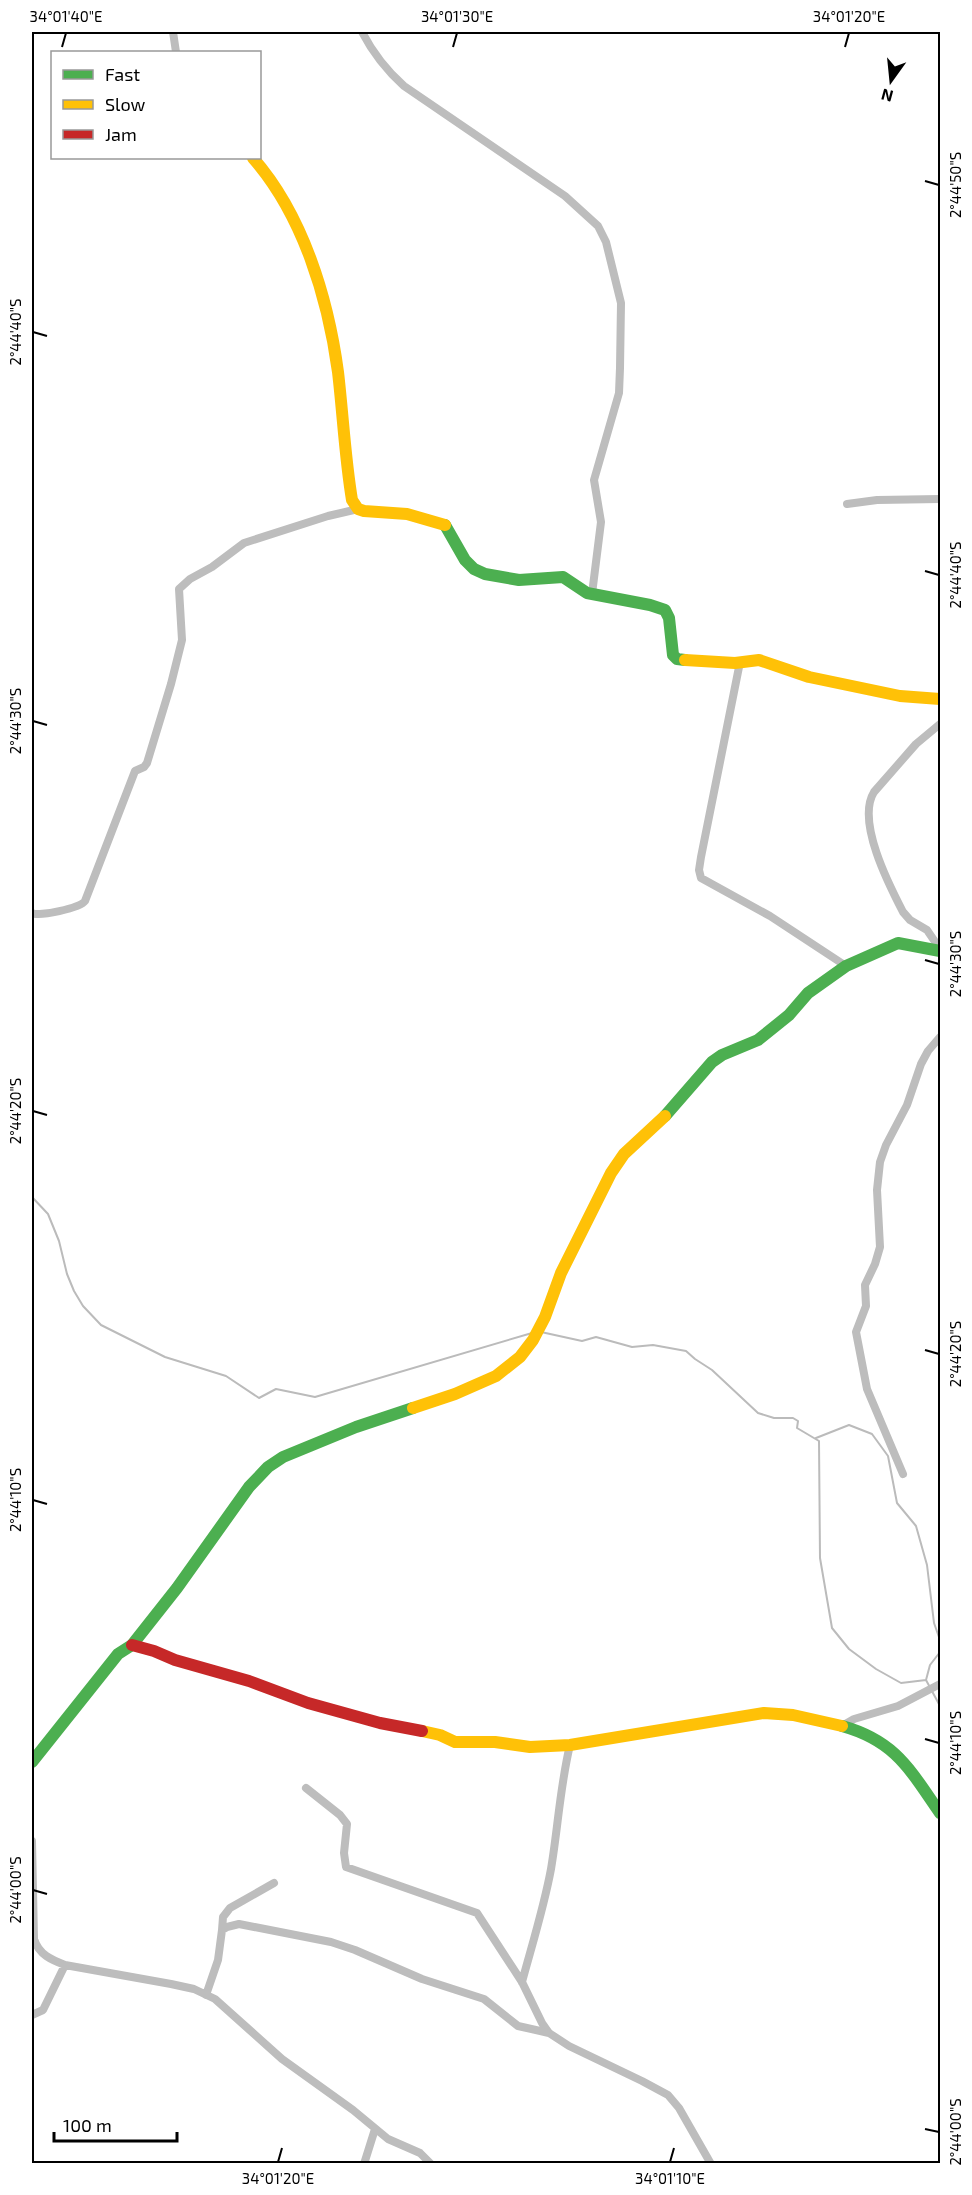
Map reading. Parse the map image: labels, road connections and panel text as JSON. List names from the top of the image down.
{
  "legend": ["Fast", "Slow", "Jam"],
  "scale_bar": "100 m",
  "north": "bottom",
  "coordinates": [
    "34°01'40\"E",
    "34°01'30\"E",
    "34°01'20\"E",
    "2°44'50\"S",
    "2°44'40\"S",
    "2°44'30\"S",
    "2°44'20\"S",
    "2°44'10\"S",
    "2°44'00\"S",
    "34°01'10\"E"
  ]
}
